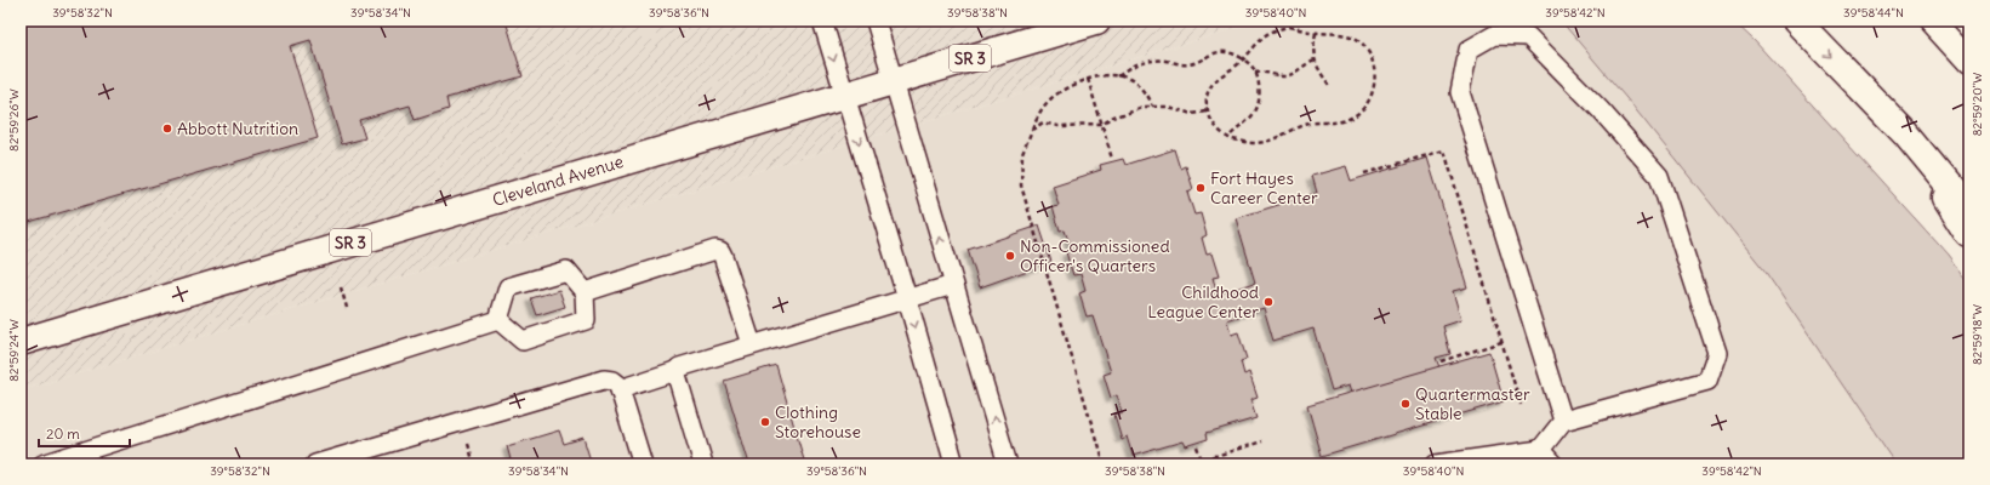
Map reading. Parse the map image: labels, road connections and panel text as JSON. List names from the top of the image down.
{
  "streets": {
    "main road": ["SR 3", "Cleveland Avenue"]
  },
  "places": [
    "Abbott Nutrition",
    "Fort Hayes Career Center",
    "Non-Commissioned Officer's Quarters",
    "Childhood League Center",
    "Quartermaster Stable",
    "Clothing Storehouse"
  ],
  "scale_bar": "20 m",
  "coordinates": [
    "39°58'32\"N",
    "39°58'34\"N",
    "39°58'36\"N",
    "39°58'38\"N",
    "39°58'40\"N",
    "39°58'42\"N",
    "39°58'44\"N",
    "82°59'20\"W",
    "82°59'26\"W",
    "82°59'18\"W",
    "82°59'24\"W"
  ]
}
